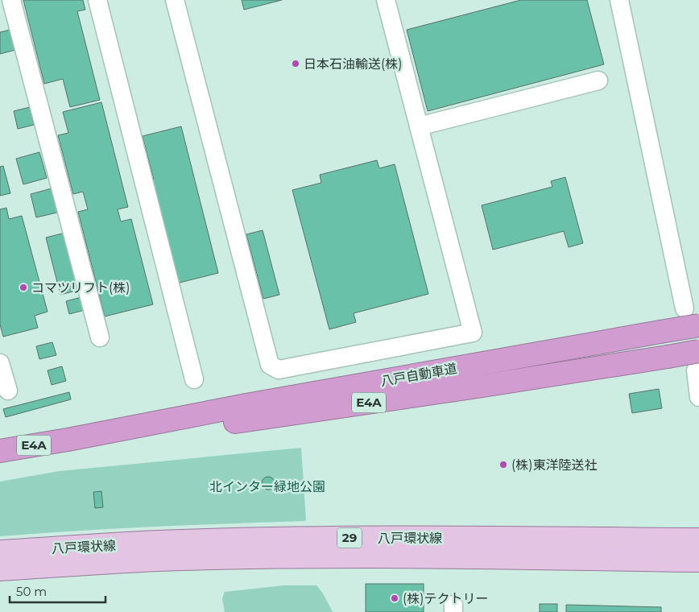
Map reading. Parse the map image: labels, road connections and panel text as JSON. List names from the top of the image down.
{
  "streets": {
    "highway": ["八戸自動車道", "E4A"],
    "main road": ["29", "八戸環状線"]
  },
  "parks": ["北インター緑地公園"],
  "places": [
    "日本石油輸送(株)",
    "コマツリフト(株)",
    "(株)東洋陸送社",
    "(株)テクトリー"
  ],
  "scale_bar": "50 m"
}
